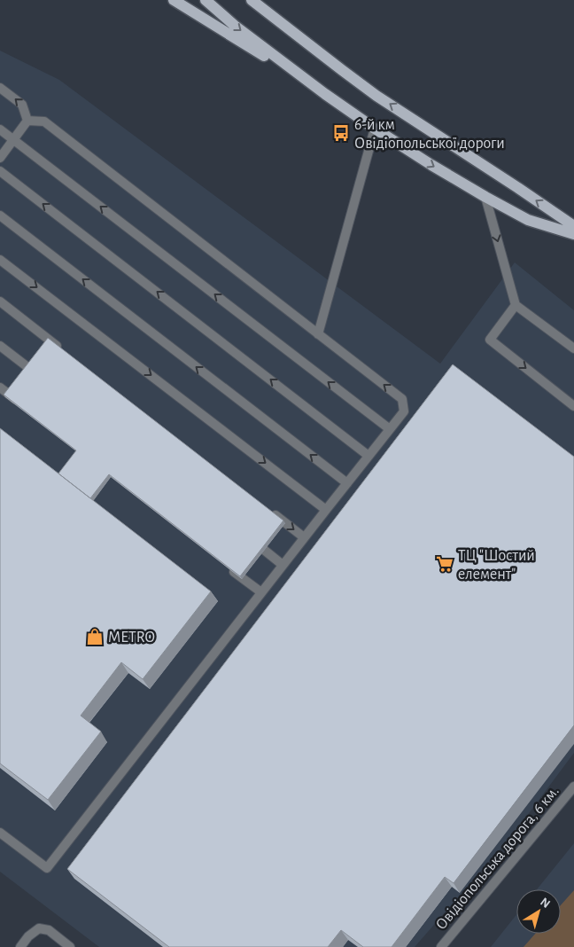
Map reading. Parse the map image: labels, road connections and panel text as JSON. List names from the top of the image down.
{
  "streets": {
    "street": ["Овідіопольська дорога, 6 км."]
  },
  "places": {
    "bus stop": ["6-й км Овідіопольської дороги"],
    "supermarket": ["ТЦ \"Шостий елемент\""],
    "shop": ["METRO"]
  },
  "north": "top right"
}
